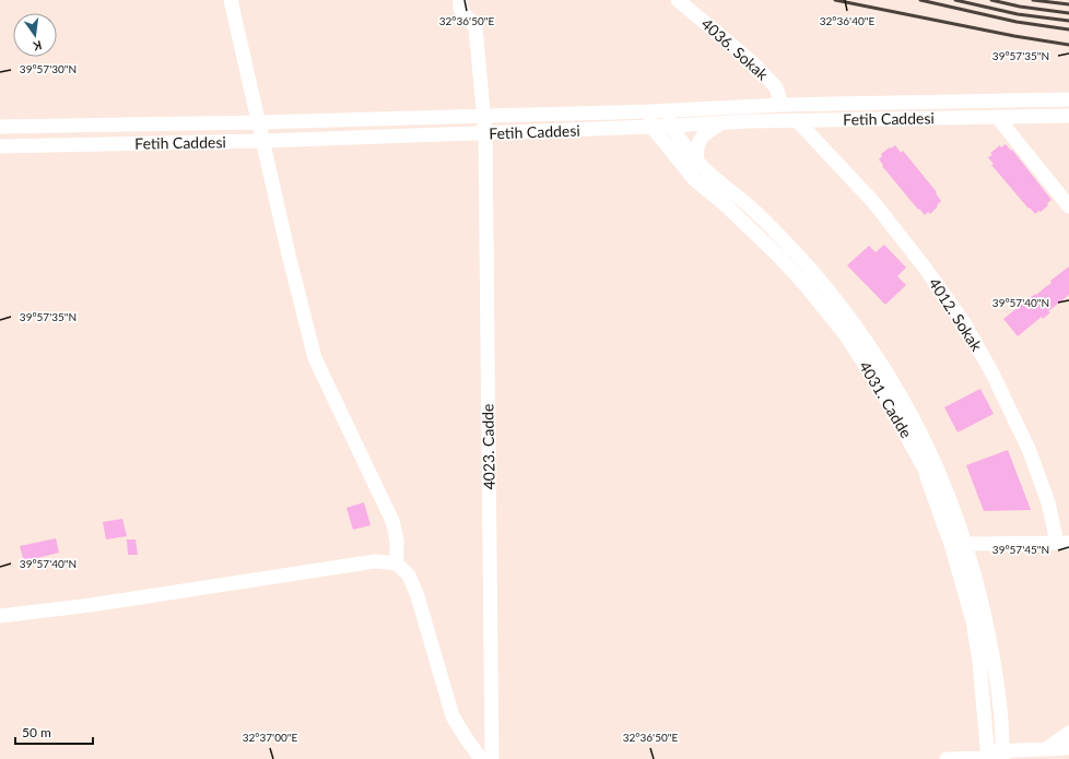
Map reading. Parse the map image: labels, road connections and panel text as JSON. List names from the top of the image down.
{
  "streets": {
    "street": [
      "4036. Sokak",
      "Fetih Caddesi",
      "4012. Sokak",
      "4031. Cadde",
      "4023. Cadde"
    ]
  },
  "crossings": [
    ["4036. Sokak", "Fetih Caddesi"],
    ["Fetih Caddesi", "4012. Sokak"],
    ["Fetih Caddesi", "4031. Cadde"],
    ["Fetih Caddesi", "4023. Cadde"]
  ],
  "scale_bar": "50 m",
  "north": "bottom",
  "coordinates": [
    "32°36'50\"E",
    "32°36'40\"E",
    "39°57'35\"N",
    "39°57'30\"N",
    "39°57'40\"N",
    "39°57'45\"N",
    "32°37'00\"E"
  ]
}
